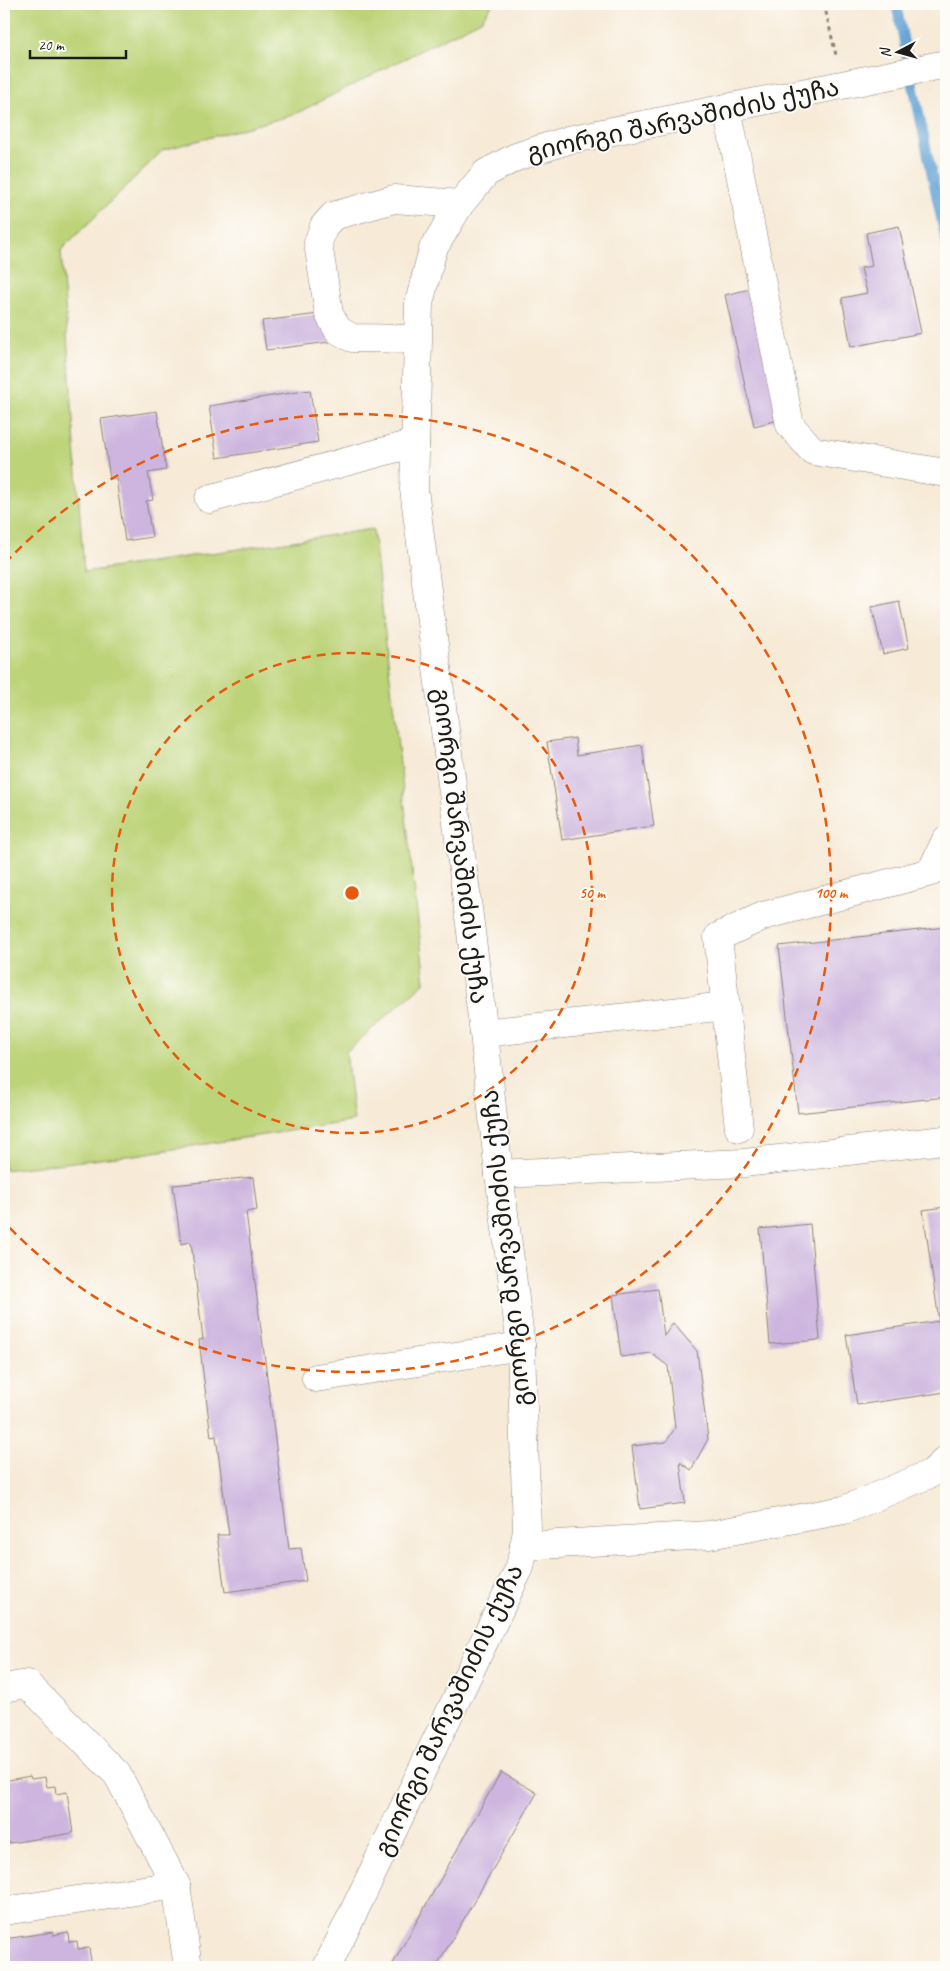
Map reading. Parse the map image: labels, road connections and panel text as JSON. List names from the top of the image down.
{
  "streets": {
    "street": ["გიორგი შარვაშიძის ქუჩა"]
  },
  "scale_bar": "20 m",
  "north": "left",
  "rings": ["50 m", "100 m"]
}
